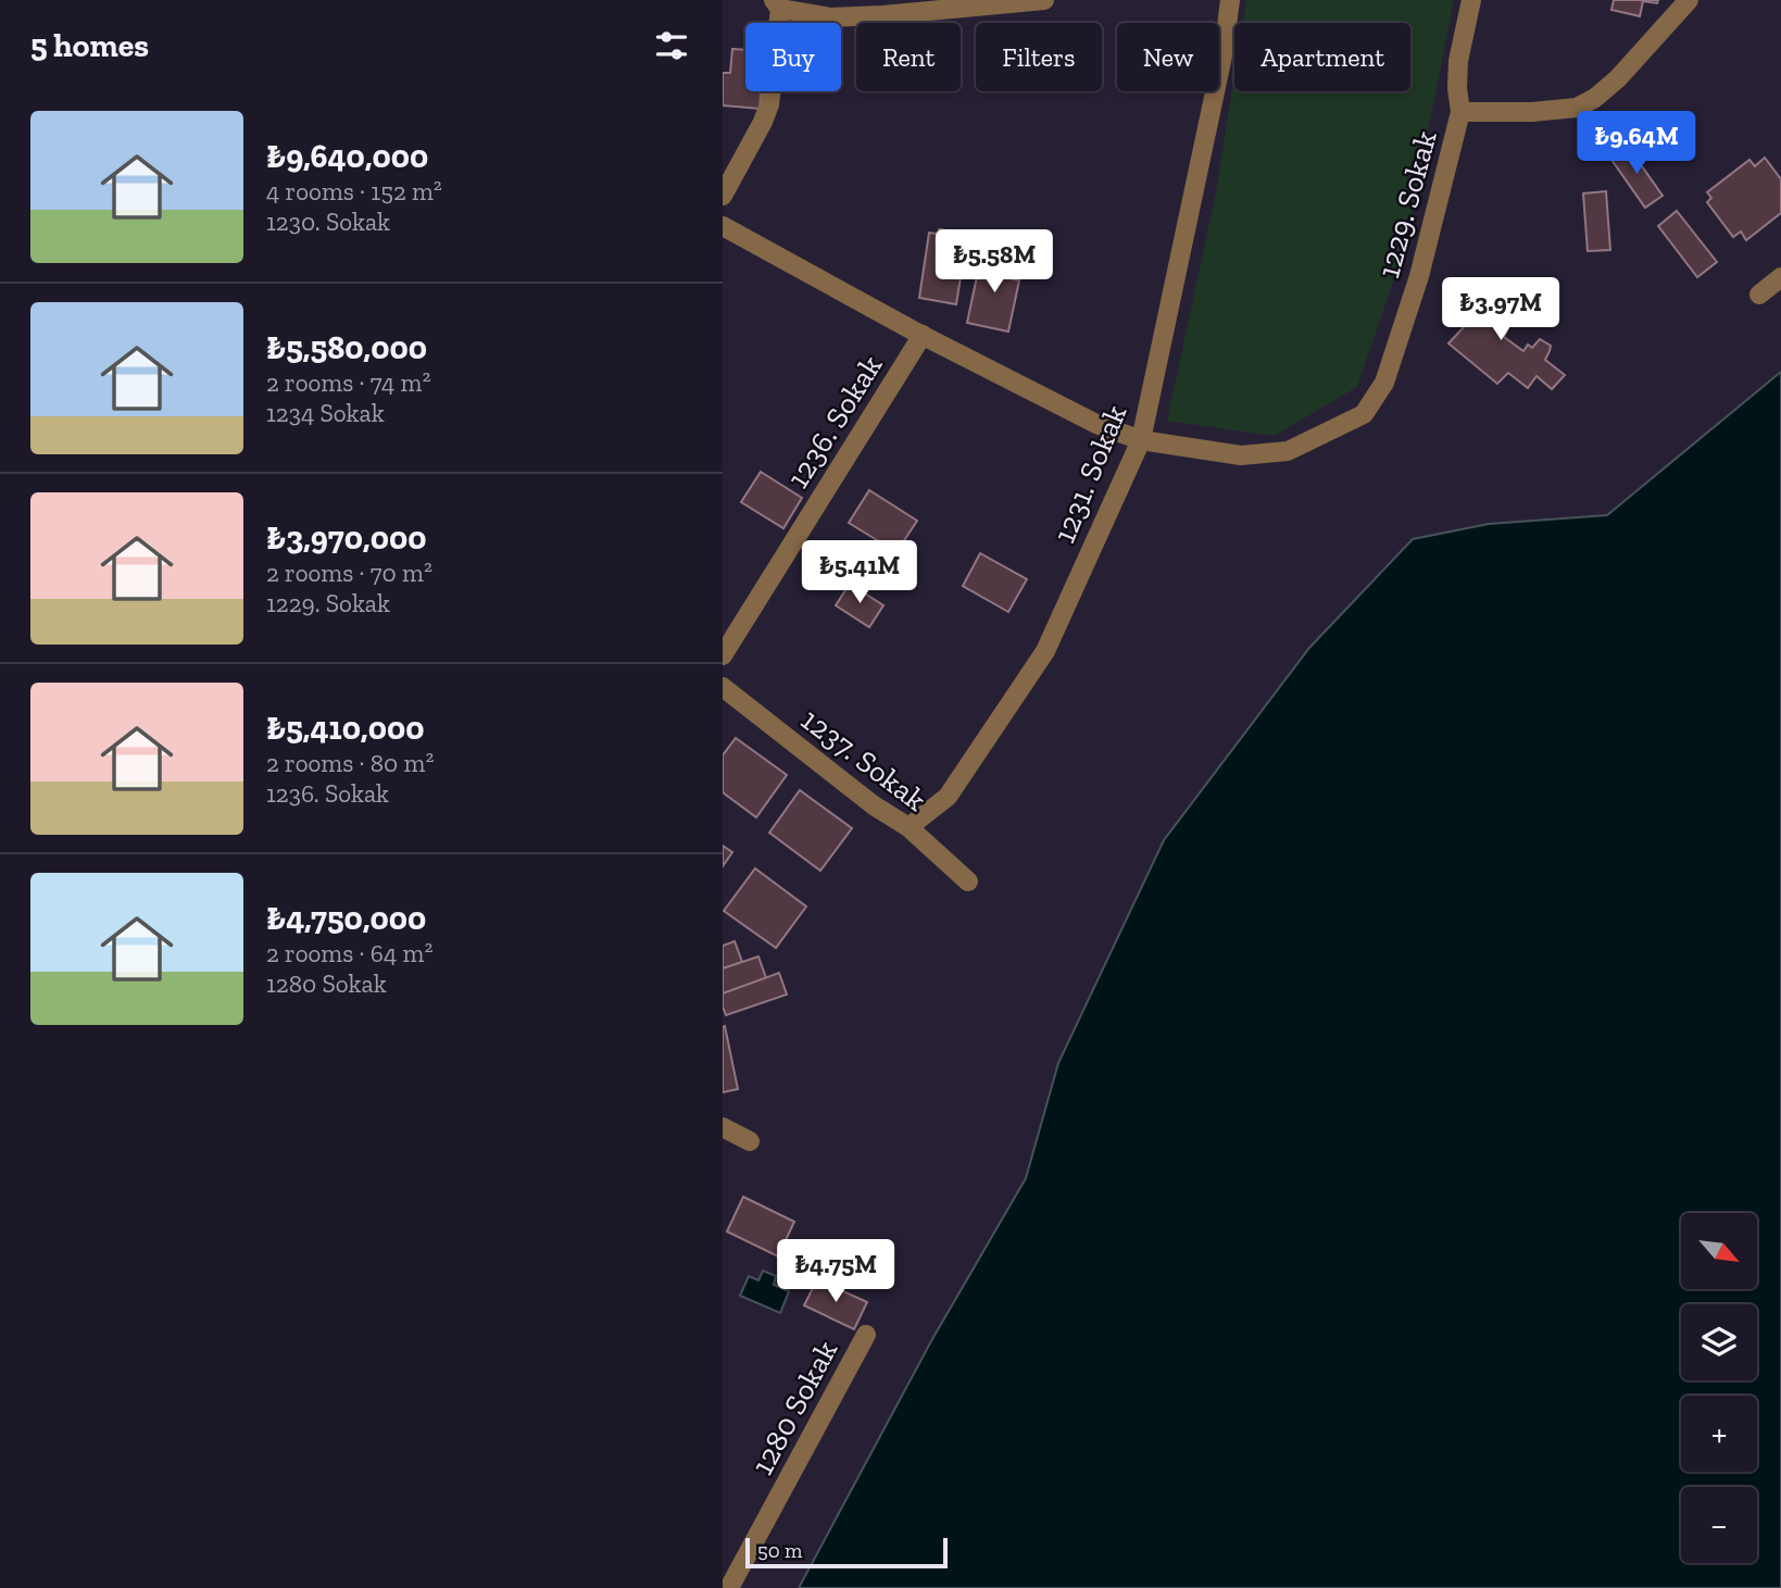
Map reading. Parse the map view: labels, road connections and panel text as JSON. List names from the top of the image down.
{
  "streets": {
    "street": [
      "1229. Sokak",
      "1236. Sokak",
      "1231. Sokak",
      "1237. Sokak",
      "1280 Sokak"
    ]
  },
  "crossings": [
    ["1229. Sokak", "1231. Sokak"],
    ["1231. Sokak", "1237. Sokak"]
  ],
  "scale_bar": "50 m",
  "north": "bottom right",
  "page": {
    "heading": "5 homes",
    "chip": [
      "Buy",
      "Rent",
      "Filters",
      "New",
      "Apartment"
    ],
    "list": [
      {
        "name": "₺9,640,000",
        "note": "4 rooms · 152 m² · 1230. Sokak"
      },
      {
        "name": "₺5,580,000",
        "note": "2 rooms · 74 m² · 1234 Sokak"
      },
      {
        "name": "₺3,970,000",
        "note": "2 rooms · 70 m² · 1229. Sokak"
      },
      {
        "name": "₺5,410,000",
        "note": "2 rooms · 80 m² · 1236. Sokak"
      },
      {
        "name": "₺4,750,000",
        "note": "2 rooms · 64 m² · 1280 Sokak"
      }
    ],
    "price": [
      "₺9.64M",
      "₺5.58M",
      "₺3.97M",
      "₺5.41M",
      "₺4.75M"
    ],
    "map_buttons": ["+", "−"],
    "scale": "50 m"
  }
}
